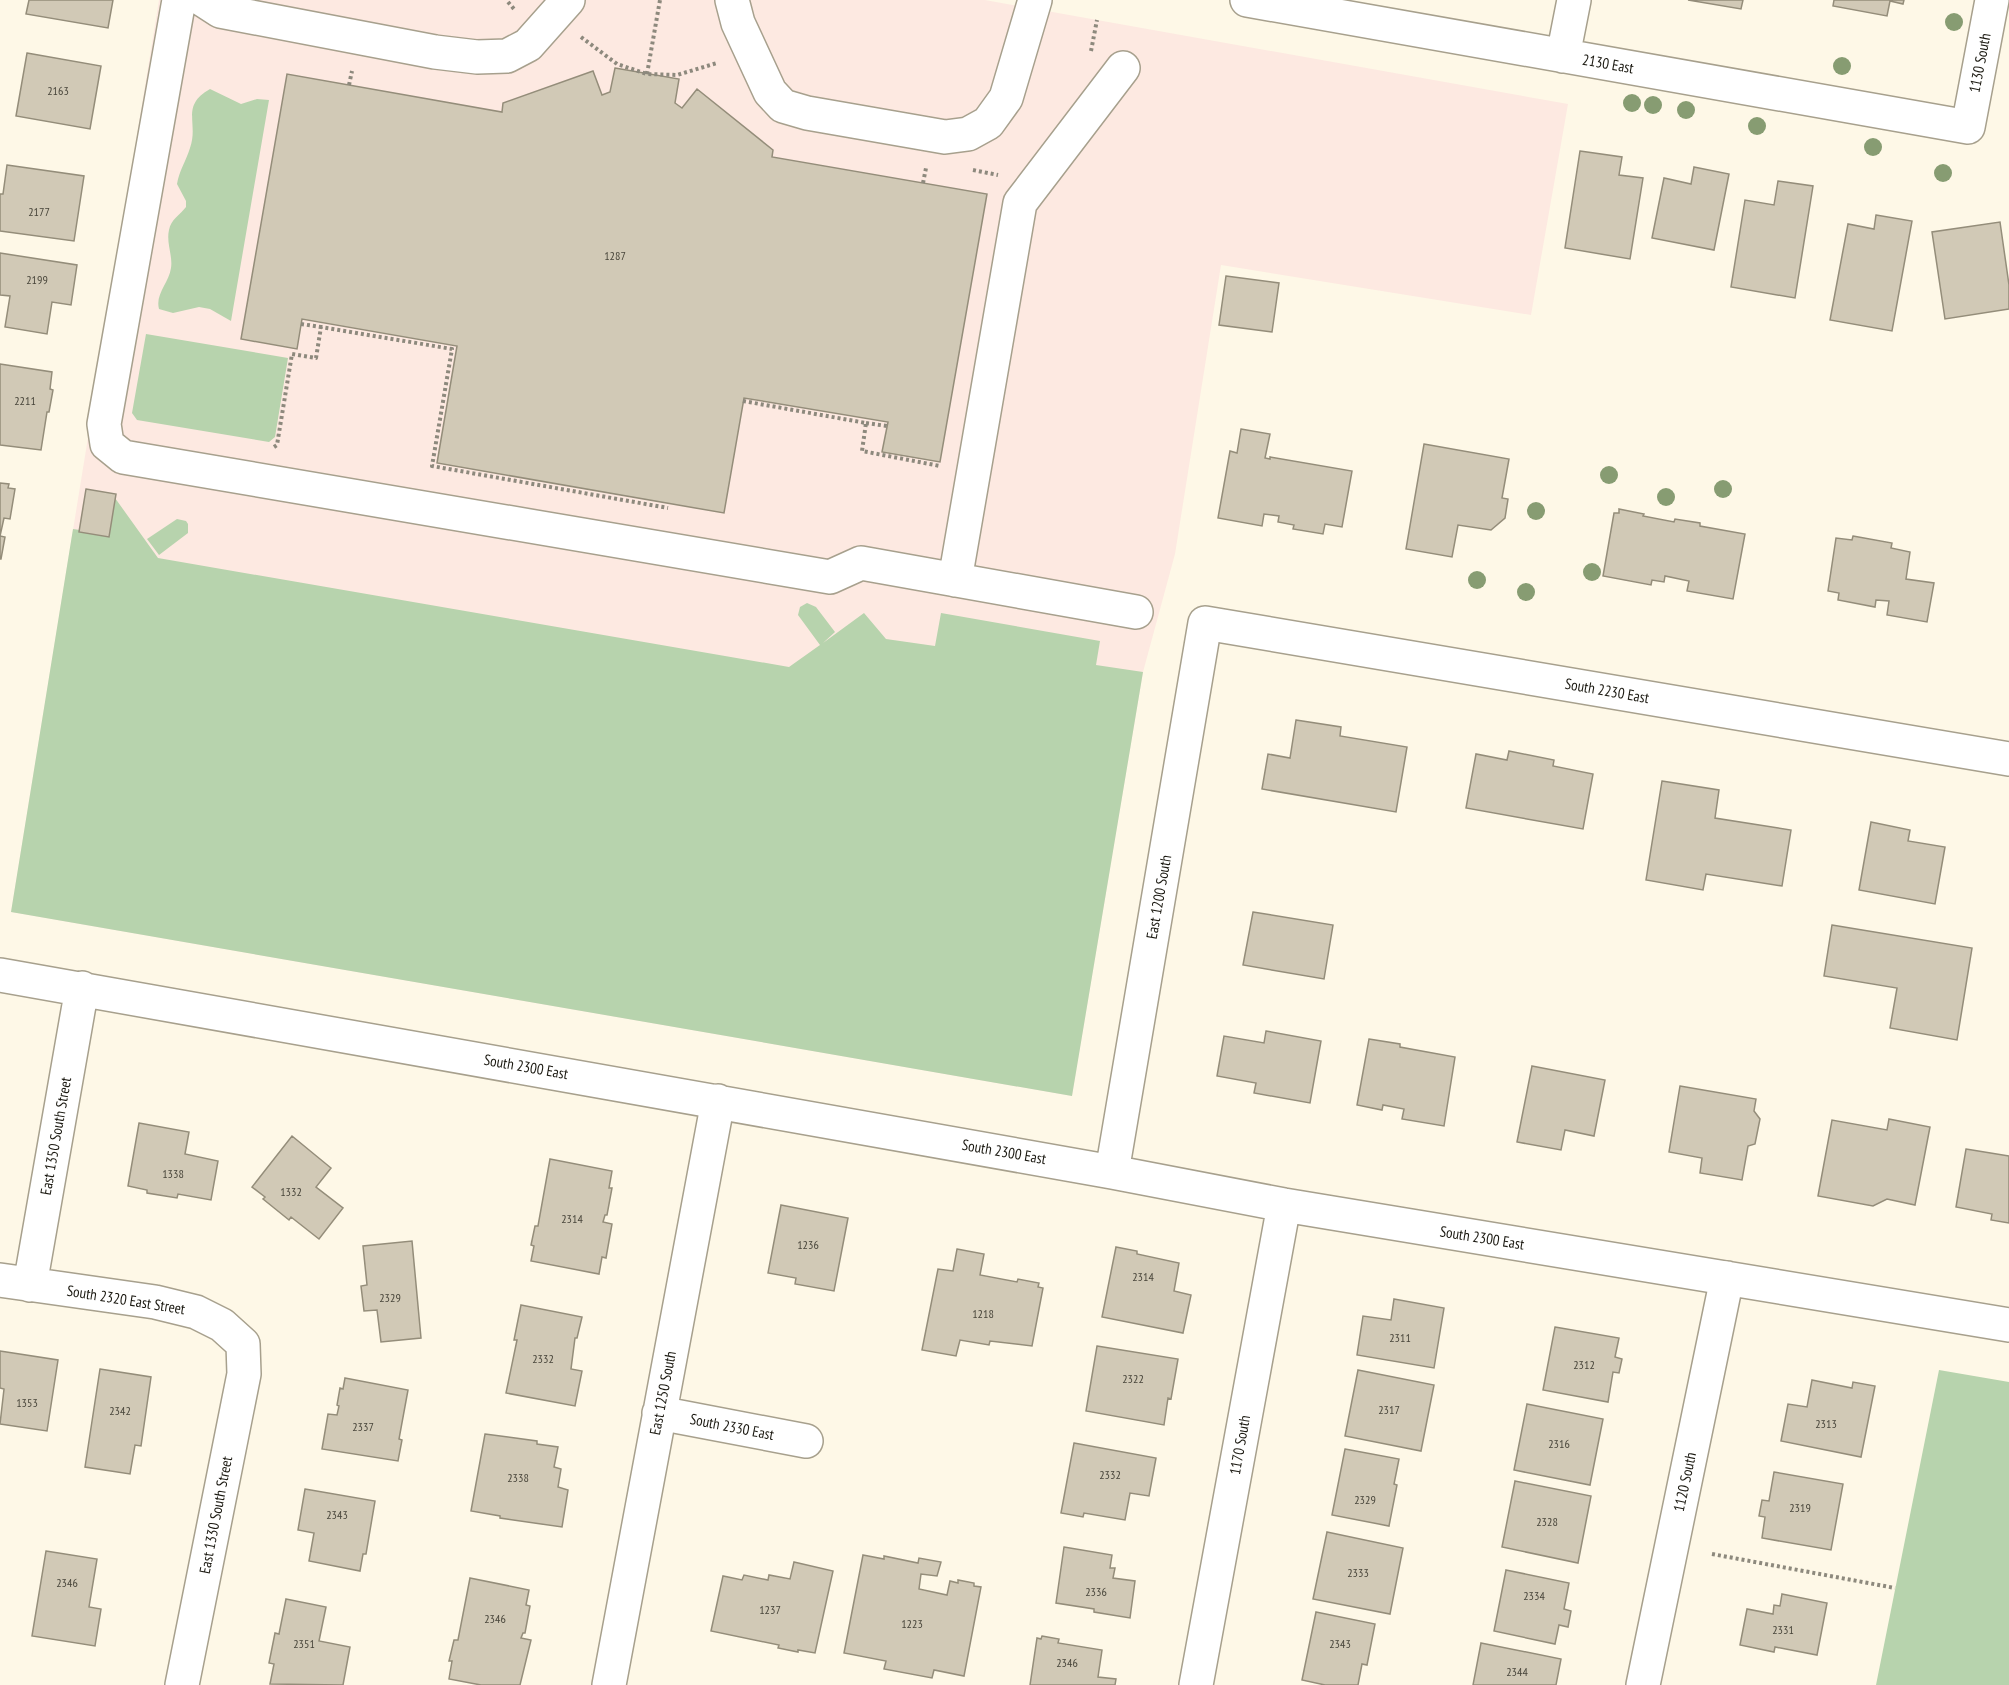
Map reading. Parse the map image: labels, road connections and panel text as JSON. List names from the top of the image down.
{
  "streets": {
    "street": [
      "1130 South",
      "2130 East",
      "South 2230 East",
      "East 1200 South",
      "South 2300 East",
      "East 1350 South Street",
      "South 2320 East Street",
      "East 1250 South",
      "South 2330 East",
      "1170 South",
      "1120 South",
      "East 1330 South Street"
    ]
  },
  "crossings": [
    ["1130 South", "2130 East"],
    ["South 2230 East", "East 1200 South"],
    ["East 1200 South", "South 2300 East"],
    ["South 2300 East", "East 1350 South Street"],
    ["South 2300 East", "East 1250 South"],
    ["South 2300 East", "1170 South"],
    ["South 2300 East", "1120 South"],
    ["East 1350 South Street", "South 2320 East Street"],
    ["South 2320 East Street", "East 1330 South Street"],
    ["East 1250 South", "South 2330 East"]
  ],
  "house_numbers": [
    "2163",
    "2177",
    "1287",
    "2199",
    "2211",
    "1338",
    "1332",
    "2314",
    "1236",
    "2314",
    "2329",
    "1218",
    "2311",
    "2332",
    "2312",
    "2322",
    "1353",
    "2317",
    "2342",
    "2313",
    "2337",
    "2316",
    "2332",
    "2338",
    "2329",
    "2319",
    "2343",
    "2328",
    "2333",
    "2346",
    "2336",
    "2334",
    "1237",
    "2346",
    "1223",
    "2331",
    "2351",
    "2343",
    "2346",
    "2344"
  ]
}
